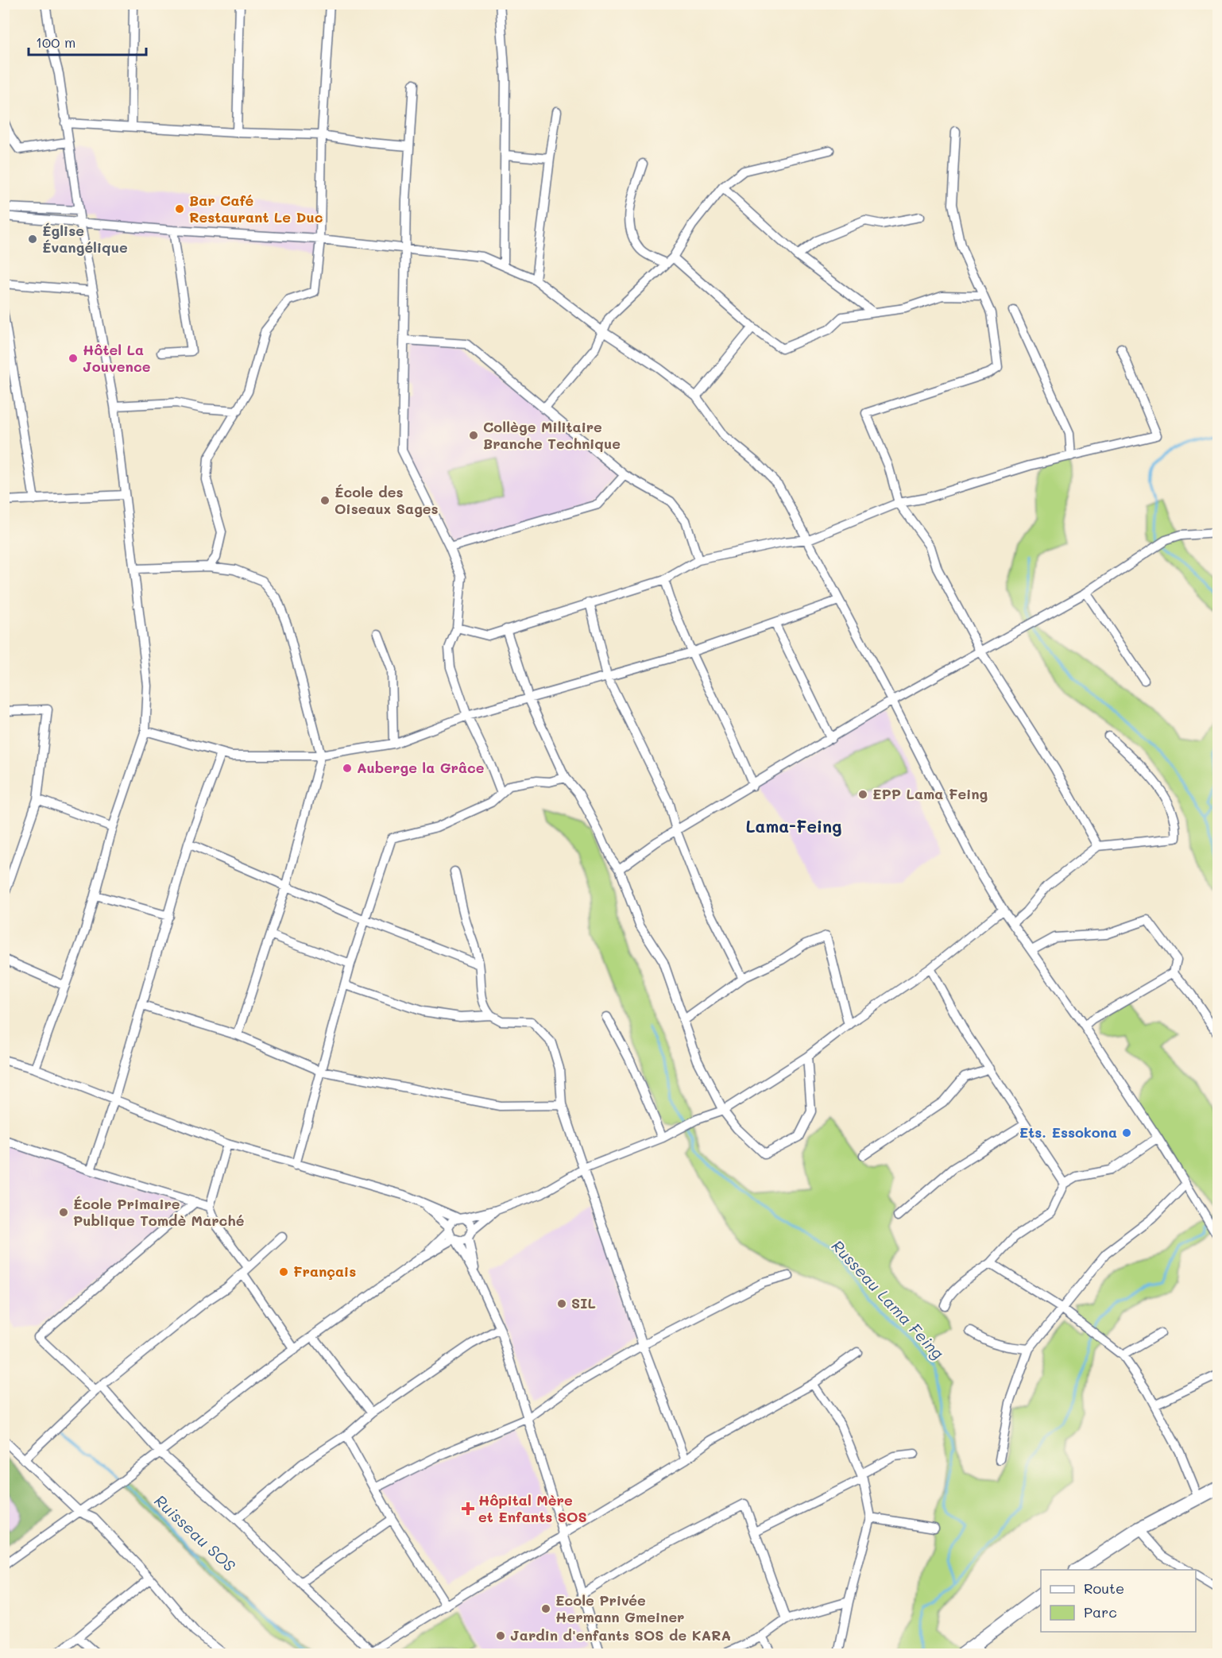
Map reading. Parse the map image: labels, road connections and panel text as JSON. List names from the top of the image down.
{
  "districts": ["Lama-Feing"],
  "water": ["Russeau Lama Feing", "Ruisseau SOS"],
  "places": {
    "other": [
      "Bar Café Restaurant Le Duc",
      "Église Évangélique",
      "Hôtel La Jouvence",
      "Collège Militaire Branche Technique",
      "École des Oiseaux Sages",
      "Auberge la Grâce",
      "EPP Lama Feing",
      "Ets. Essokona",
      "École Primaire Publique Tomdè Marché",
      "Français",
      "SIL",
      "Ecole Privée Hermann Gmeiner",
      "Jardin d'enfants SOS de KARA"
    ],
    "health": ["Hôpital Mère et Enfants SOS"]
  },
  "legend": ["Route", "Parc"],
  "scale_bar": "100 m"
}
